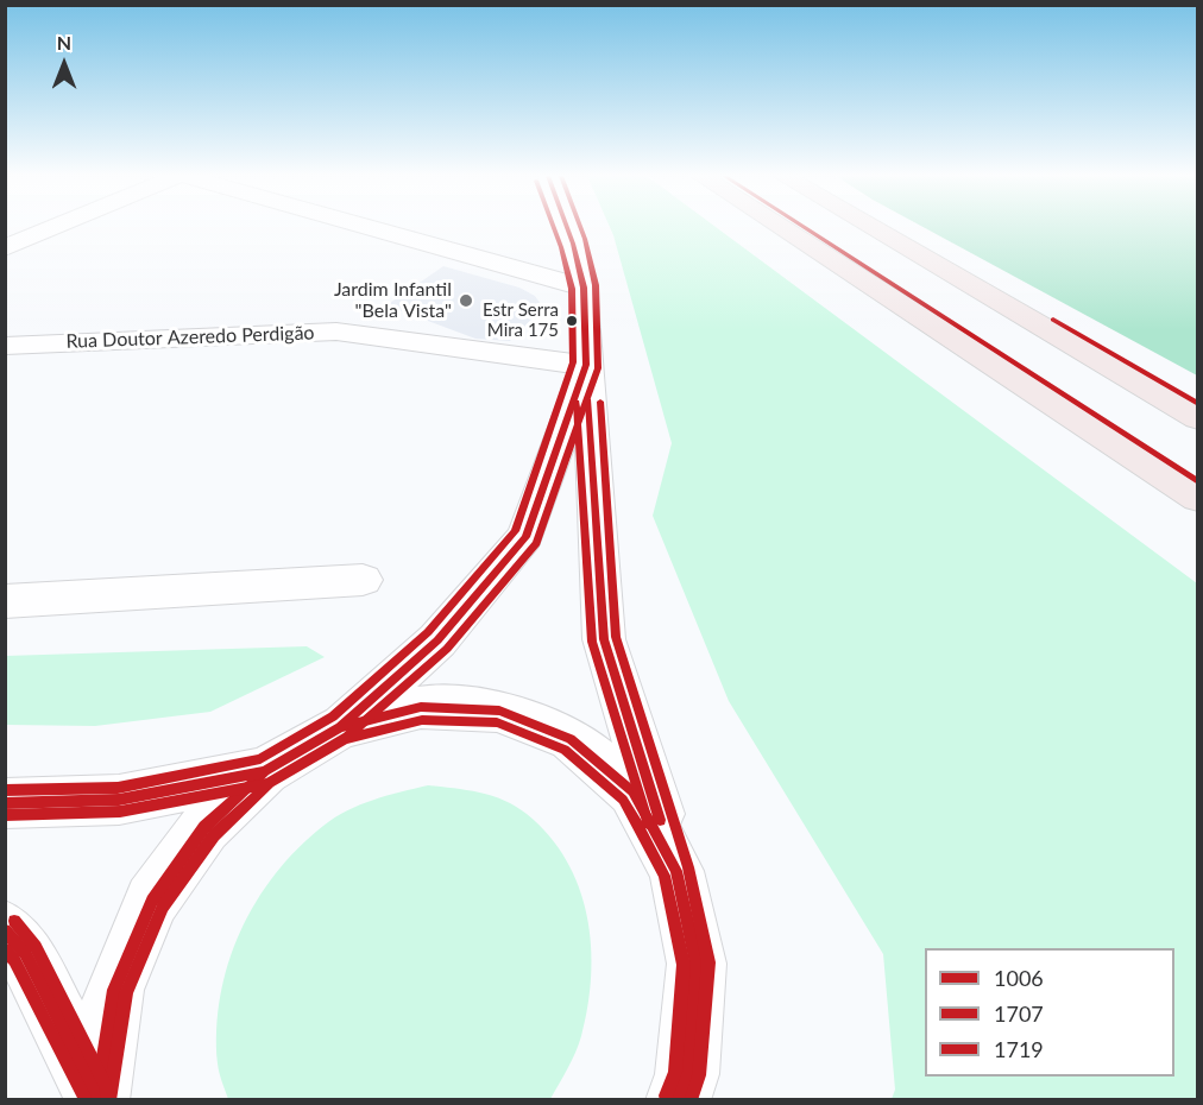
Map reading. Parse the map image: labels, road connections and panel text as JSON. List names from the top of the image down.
{
  "streets": {
    "street": ["Rua Doutor Azeredo Perdigão"]
  },
  "places": ["Jardim Infantil \"Bela Vista\"", "Estr Serra Mira 175"],
  "lines": ["transit line 1006", "transit line 1707", "transit line 1719"],
  "legend": ["1006", "1707", "1719"],
  "north": "top"
}
